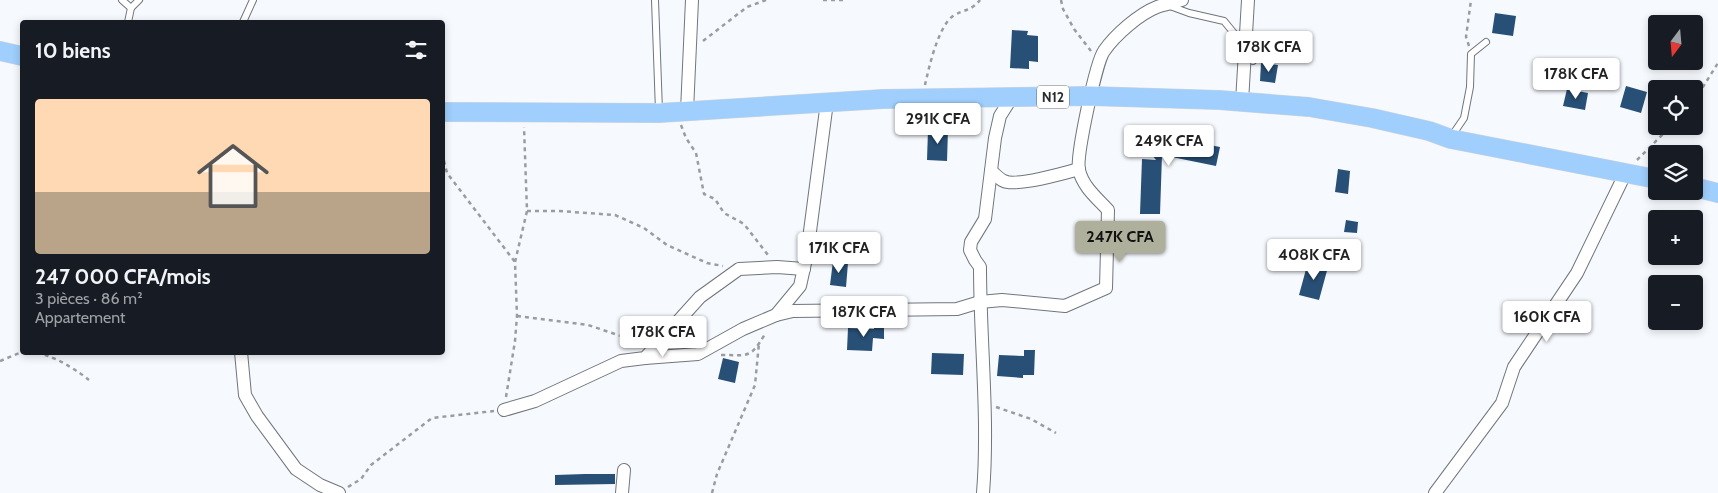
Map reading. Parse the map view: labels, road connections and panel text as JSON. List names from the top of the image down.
{
  "streets": {
    "main road": ["N12"]
  },
  "north": "bottom",
  "page": {
    "map_buttons": ["+", "−"],
    "heading": "10 biens",
    "price": [
      "178K CFA",
      "178K CFA",
      "291K CFA",
      "249K CFA",
      "247K CFA",
      "171K CFA",
      "408K CFA",
      "187K CFA",
      "160K CFA",
      "178K CFA"
    ],
    "list": [
      {
        "name": "247 000 CFA/mois",
        "note": "3 pièces · 86 m² · Appartement"
      }
    ]
  }
}
